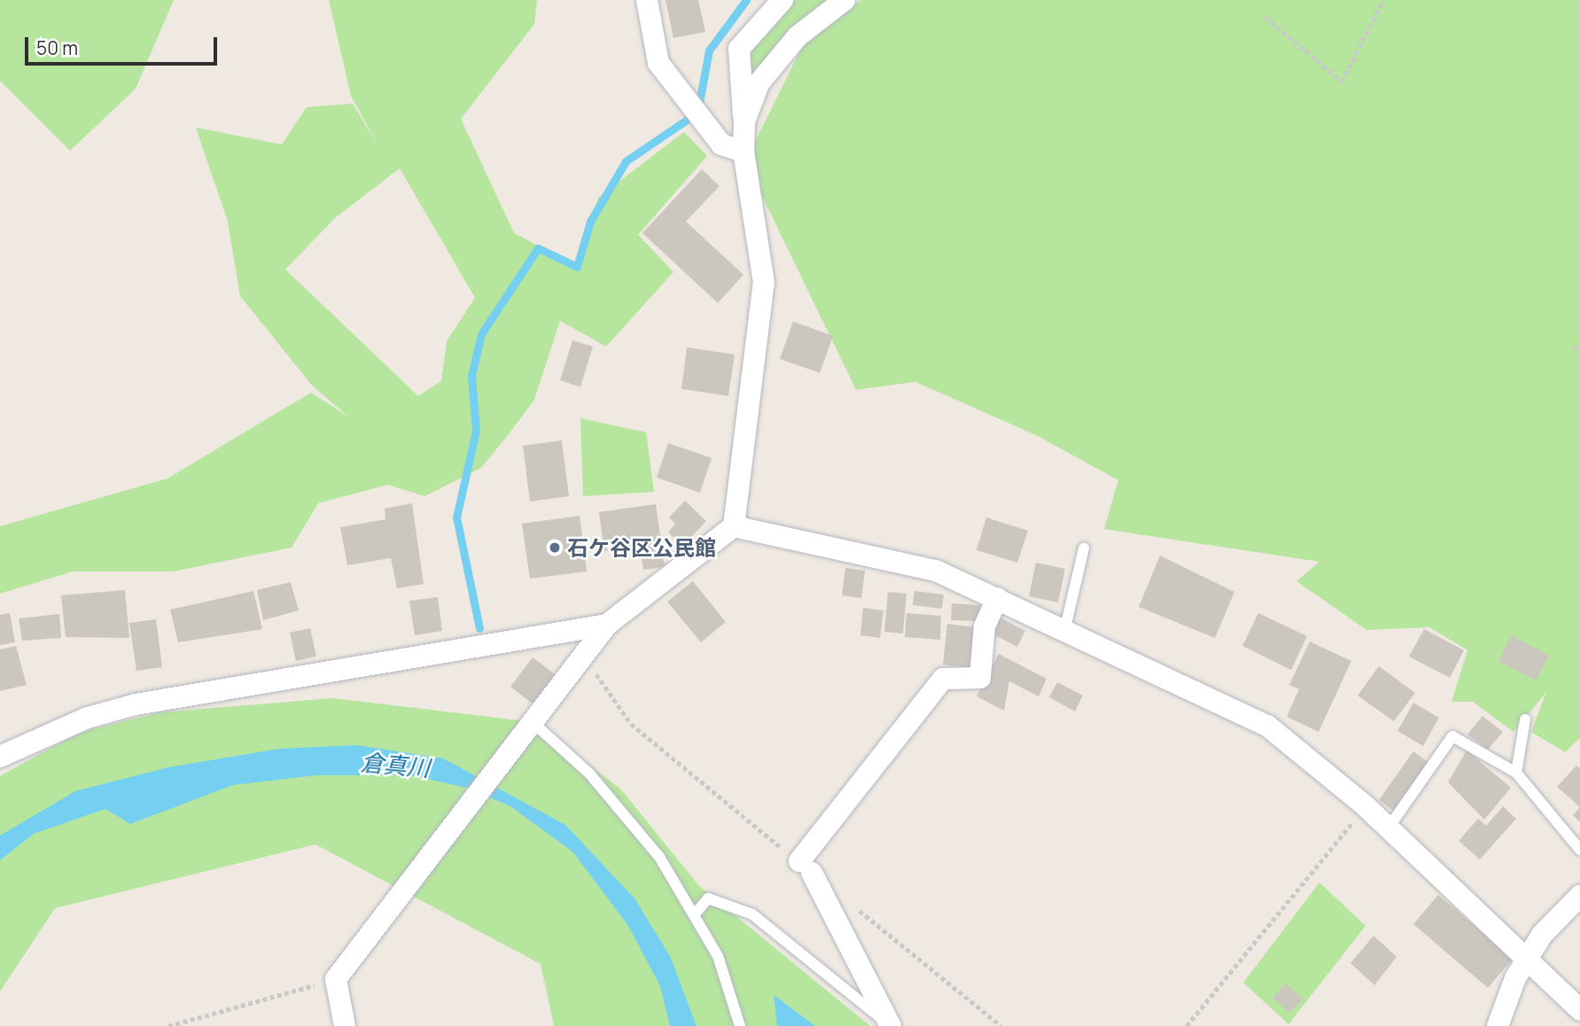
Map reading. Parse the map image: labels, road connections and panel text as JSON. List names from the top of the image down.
{
  "water": ["倉真川"],
  "places": ["石ケ谷区公民館"],
  "scale_bar": "50 m"
}
